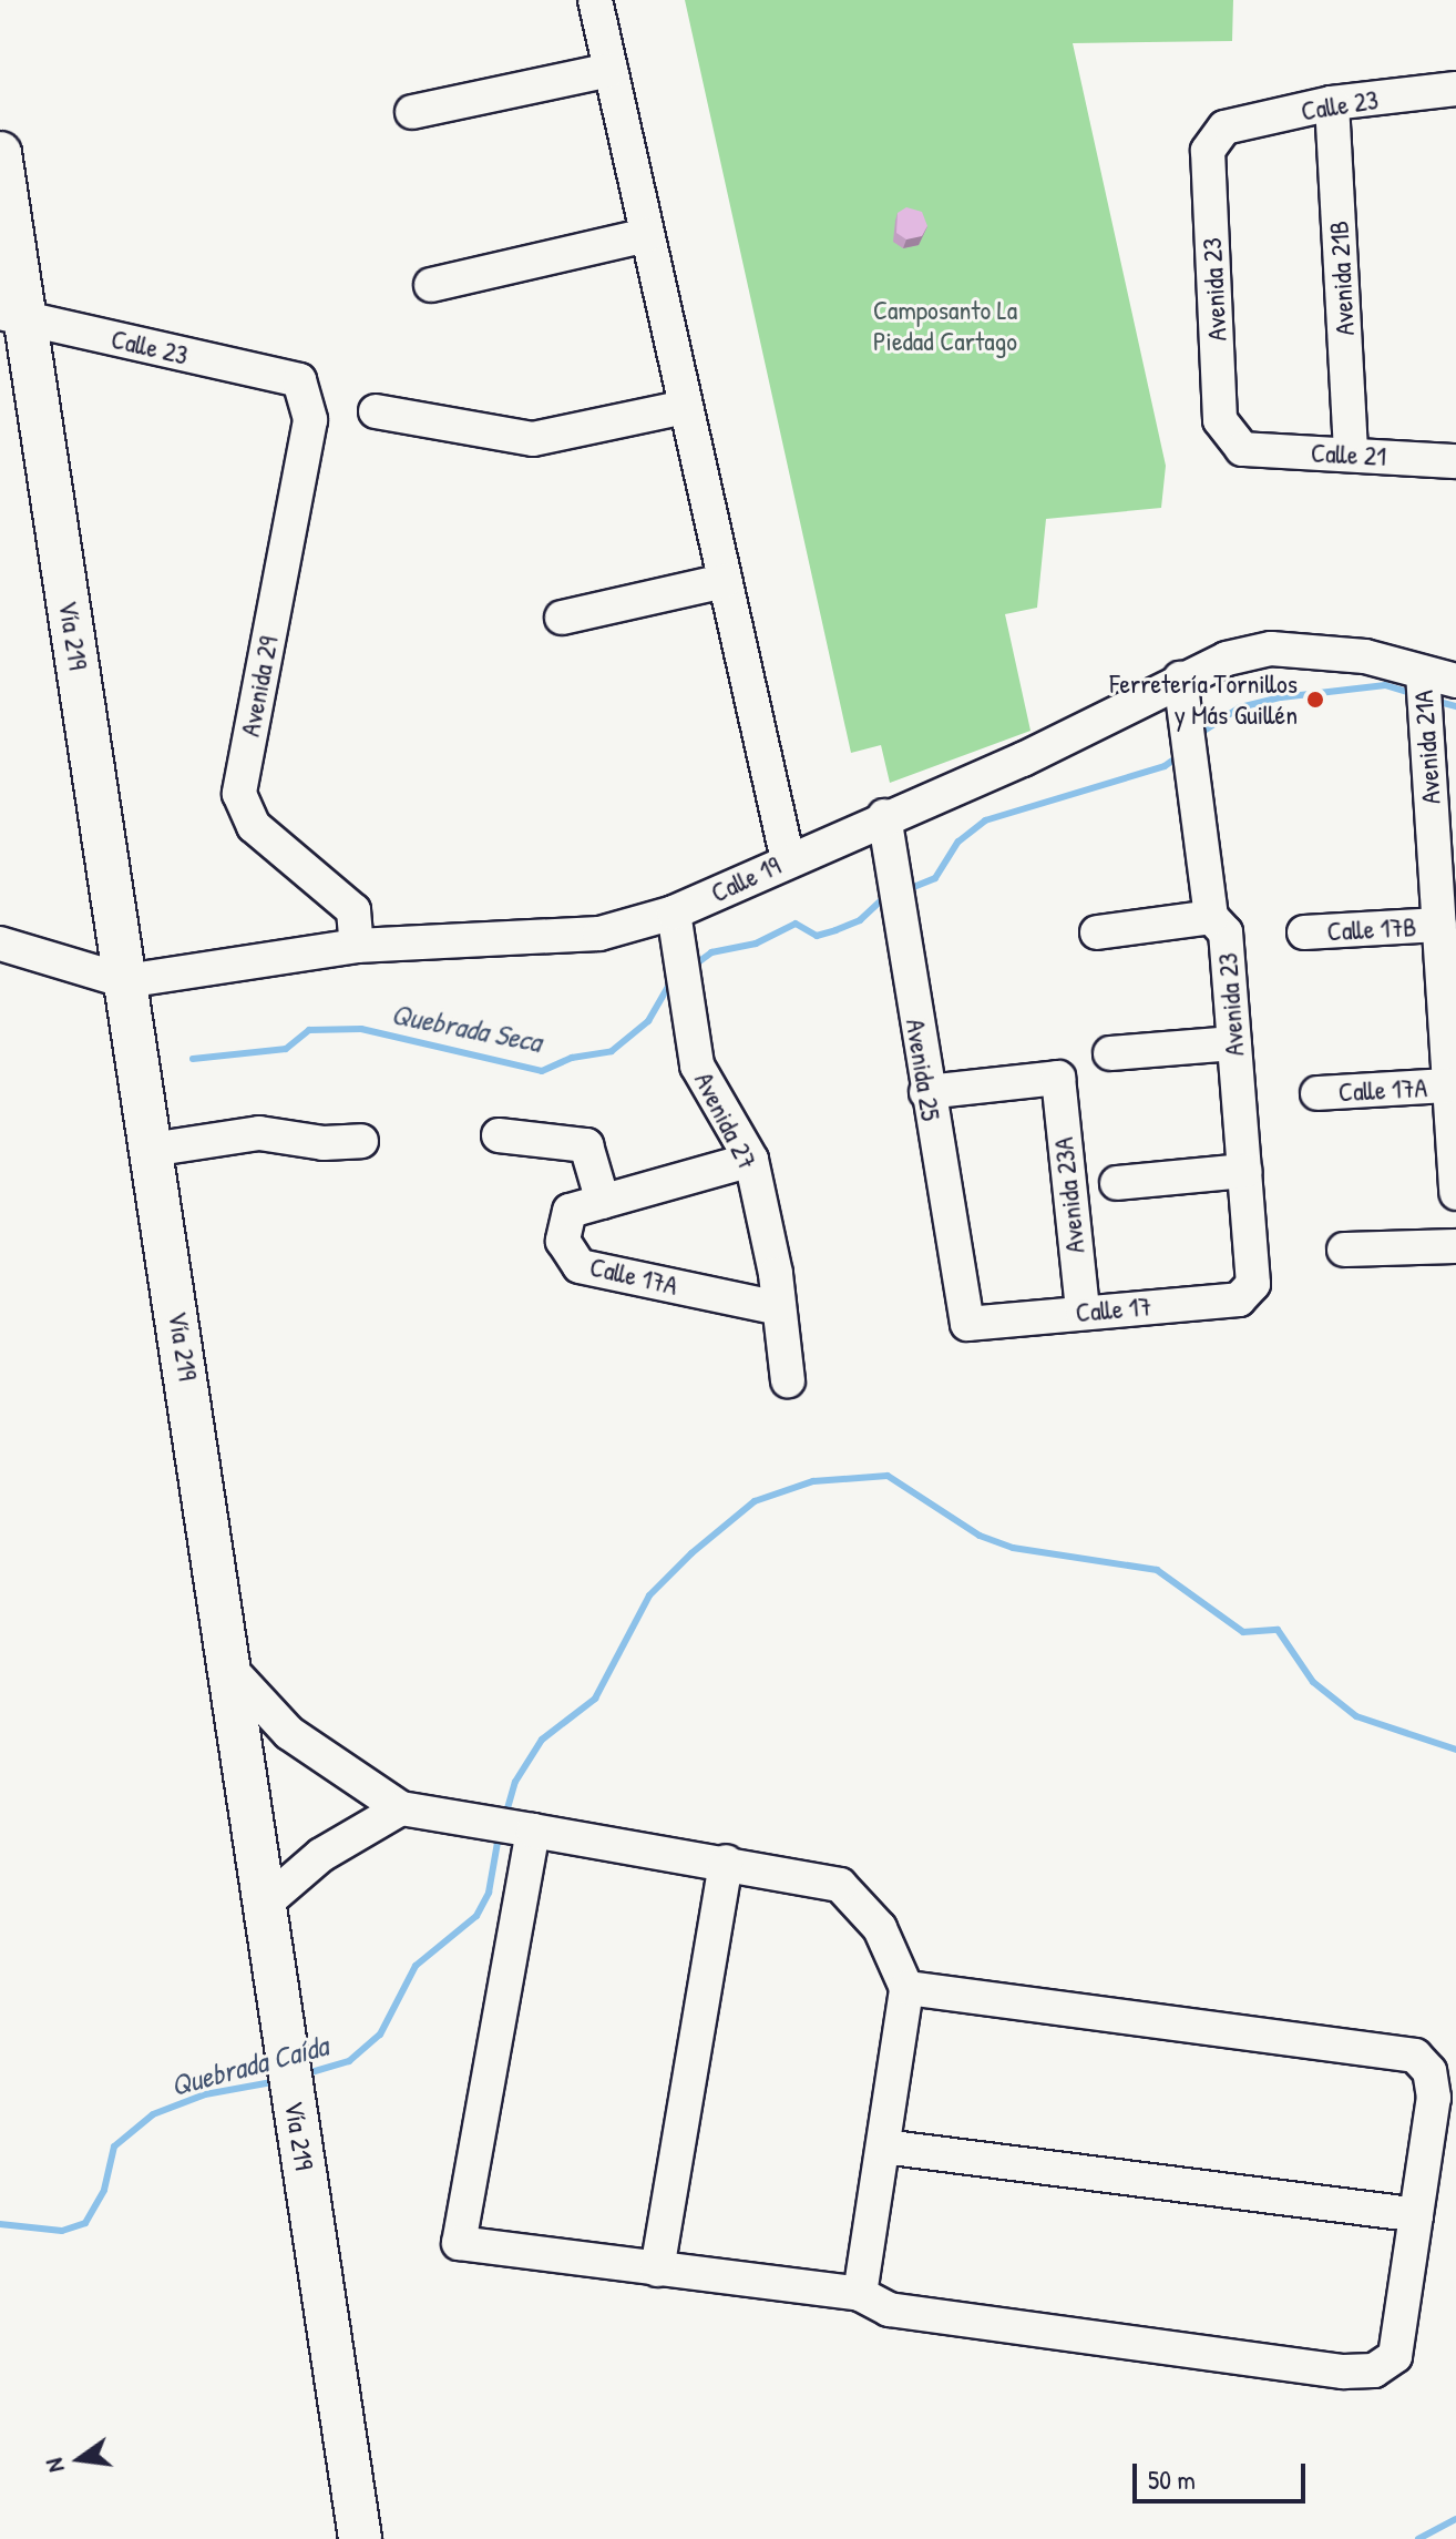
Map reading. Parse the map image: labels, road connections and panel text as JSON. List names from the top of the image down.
{
  "streets": {
    "main road": ["Vía 219"],
    "street": [
      "Calle 23",
      "Avenida 21B",
      "Avenida 23",
      "Calle 21",
      "Avenida 29",
      "Avenida 21A",
      "Calle 19",
      "Calle 17B",
      "Avenida 25",
      "Calle 17A",
      "Avenida 27",
      "Avenida 23A",
      "Calle 17"
    ]
  },
  "crossings": [
    ["Calle 23", "Avenida 21B"],
    ["Calle 23", "Avenida 23"],
    ["Calle 23", "Vía 219"],
    ["Calle 23", "Avenida 29"],
    ["Avenida 21B", "Calle 21"],
    ["Avenida 23", "Calle 21"],
    ["Avenida 23", "Calle 19"],
    ["Avenida 23", "Calle 17"],
    ["Vía 219", "Calle 19"],
    ["Avenida 29", "Calle 19"],
    ["Avenida 21A", "Calle 19"],
    ["Avenida 21A", "Calle 17B"],
    ["Avenida 21A", "Calle 17A"],
    ["Calle 19", "Avenida 25"],
    ["Calle 19", "Avenida 27"],
    ["Avenida 25", "Avenida 23A"],
    ["Avenida 25", "Calle 17"],
    ["Calle 17A", "Avenida 27"],
    ["Avenida 23A", "Calle 17"]
  ],
  "water": ["Quebrada Seca", "Quebrada Caída"],
  "parks": ["Camposanto La Piedad Cartago"],
  "places": ["Ferretería Tornillos y Más Guillén"],
  "scale_bar": "50 m",
  "north": "left"
}
